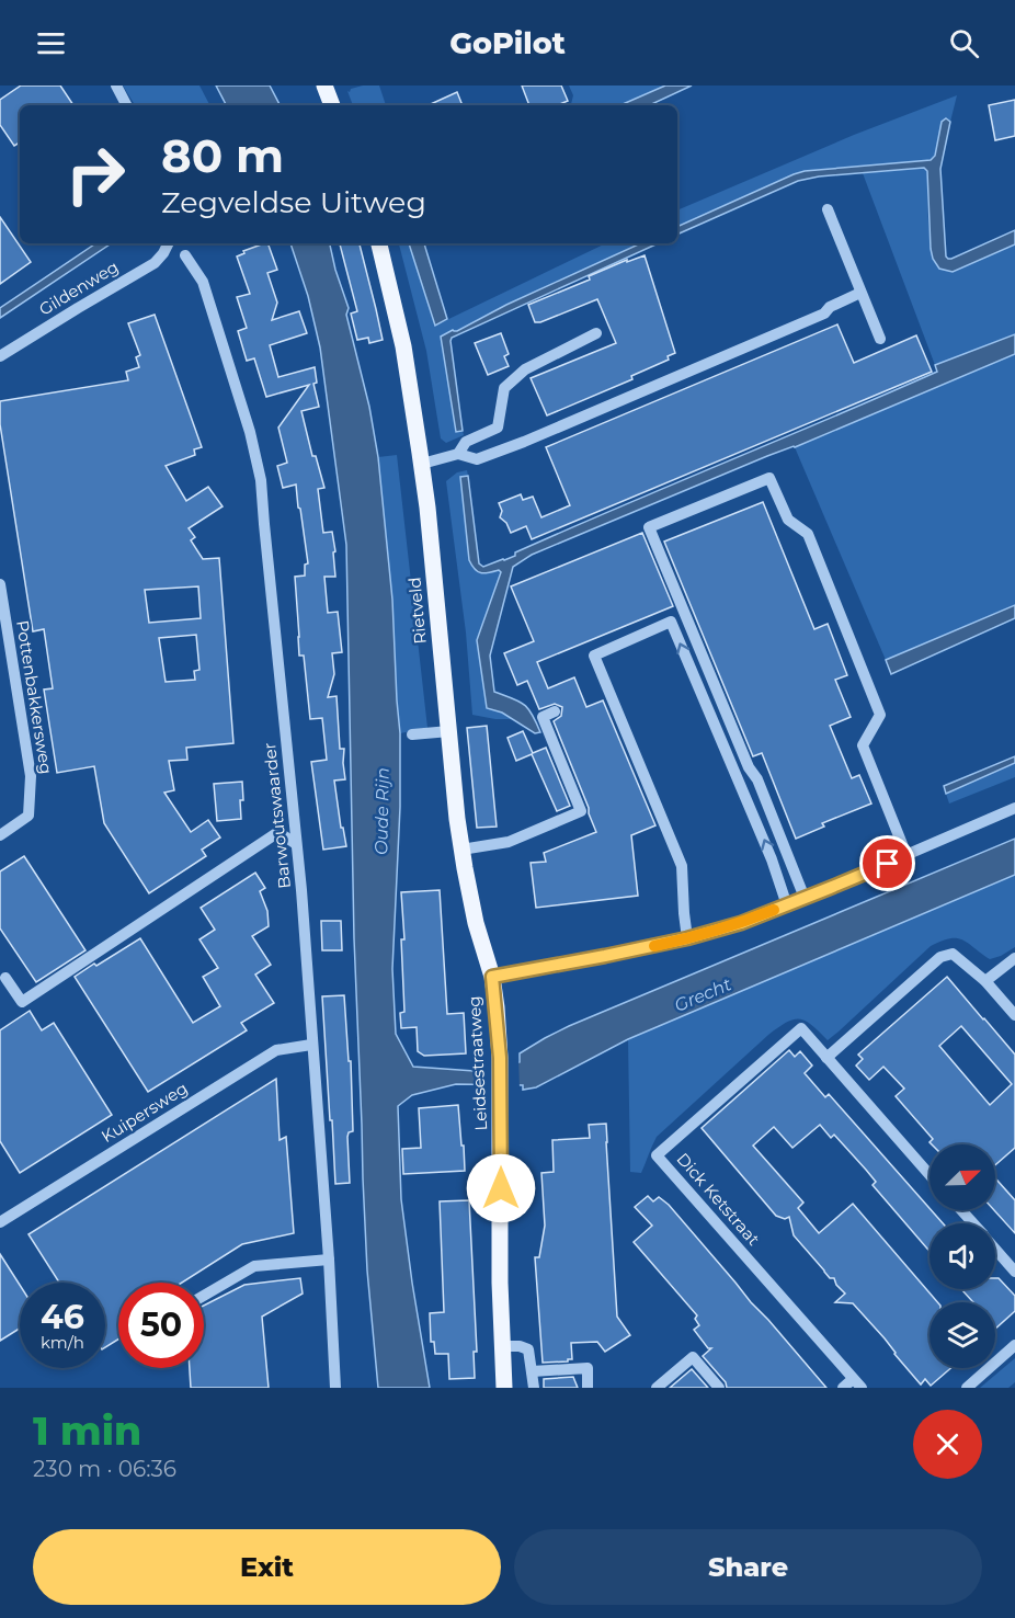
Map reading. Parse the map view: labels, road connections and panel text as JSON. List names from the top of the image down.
{
  "streets": {
    "main road": ["Rietveld", "Leidsestraatweg"],
    "street": [
      "Gildenweg",
      "Pottenbakkersweg",
      "Barwoutswaarder",
      "Kuipersweg",
      "Dick Ketstraat"
    ]
  },
  "crossings": [
    ["Rietveld", "Leidsestraatweg"],
    ["Barwoutswaarder", "Kuipersweg"]
  ],
  "water": ["Oude Rijn", "Grecht"],
  "north": "top right",
  "page": {
    "header": "GoPilot",
    "turn": ["80 m", "Zegveldse Uitweg"],
    "speed": "46 km/h",
    "limit": "50",
    "heading": ["1 min", "230 m · 06:36"],
    "buttons": ["Exit", "Share"]
  }
}
